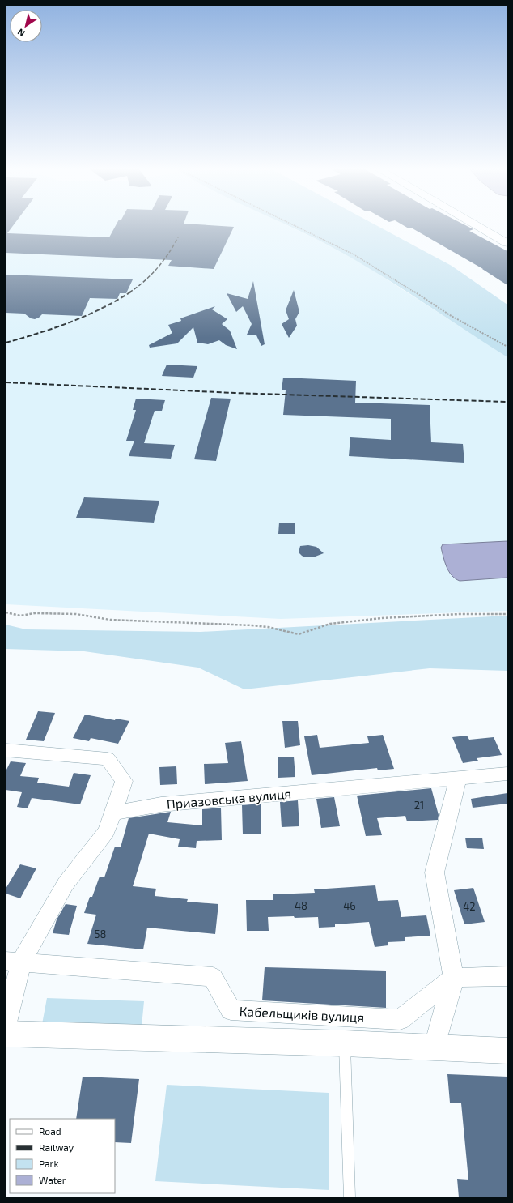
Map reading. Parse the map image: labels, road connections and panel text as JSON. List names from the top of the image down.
{
  "streets": {
    "street": ["Приазовська вулиця", "Кабельщиків вулиця"]
  },
  "house_numbers": [
    "21",
    "48",
    "46",
    "42",
    "58"
  ],
  "legend": [
    "Road",
    "Railway",
    "Park",
    "Water"
  ],
  "north": "bottom left"
}
